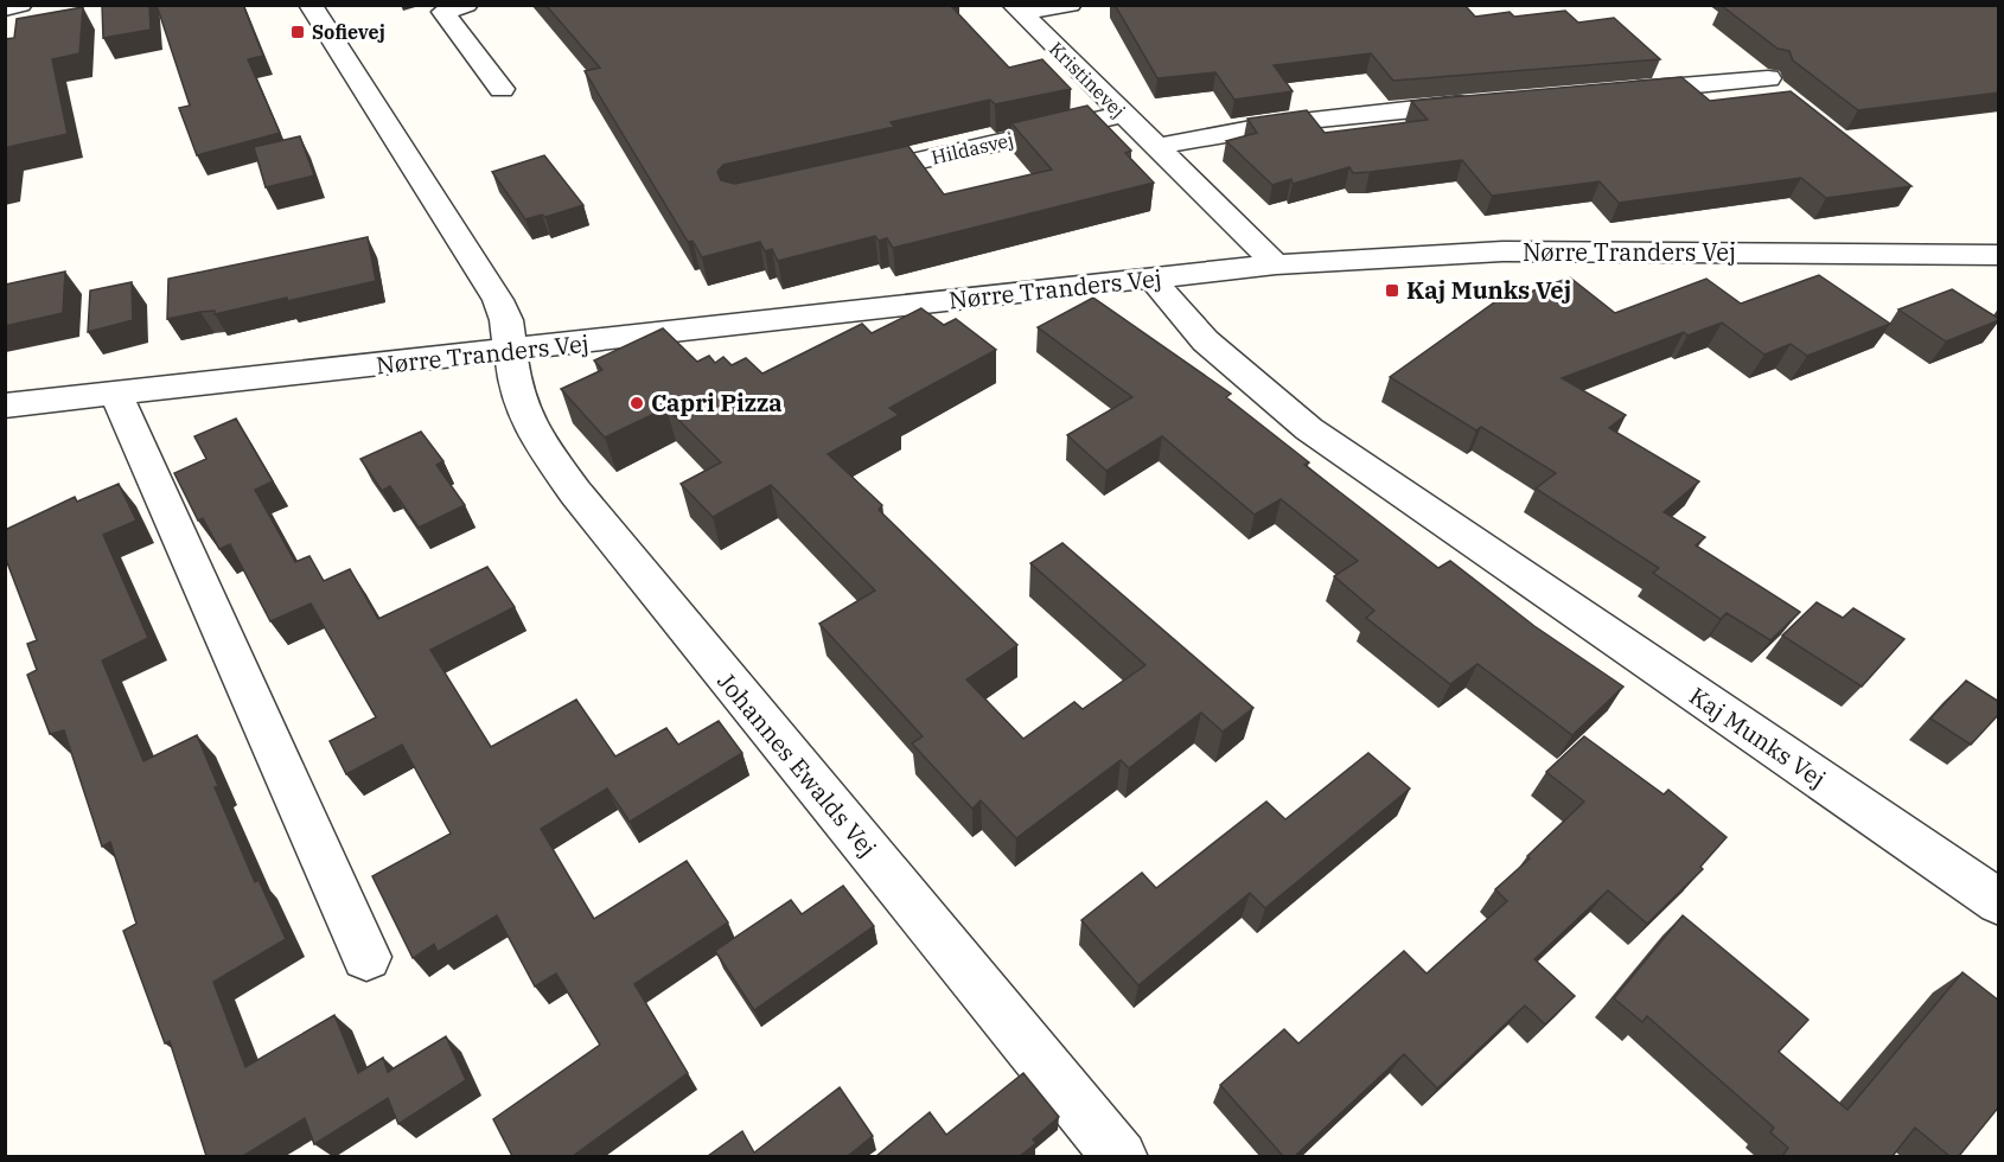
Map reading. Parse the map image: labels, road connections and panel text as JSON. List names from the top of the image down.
{
  "streets": {
    "street": [
      "Kristinevej",
      "Hildasvej",
      "Nørre Tranders Vej",
      "Kaj Munks Vej",
      "Johannes Ewalds Vej"
    ]
  },
  "crossings": [
    ["Kristinevej", "Hildasvej"],
    ["Kristinevej", "Nørre Tranders Vej"],
    ["Nørre Tranders Vej", "Kaj Munks Vej"],
    ["Nørre Tranders Vej", "Johannes Ewalds Vej"]
  ],
  "places": {
    "transit": ["Sofievej", "Kaj Munks Vej"],
    "other": ["Capri Pizza"]
  }
}
